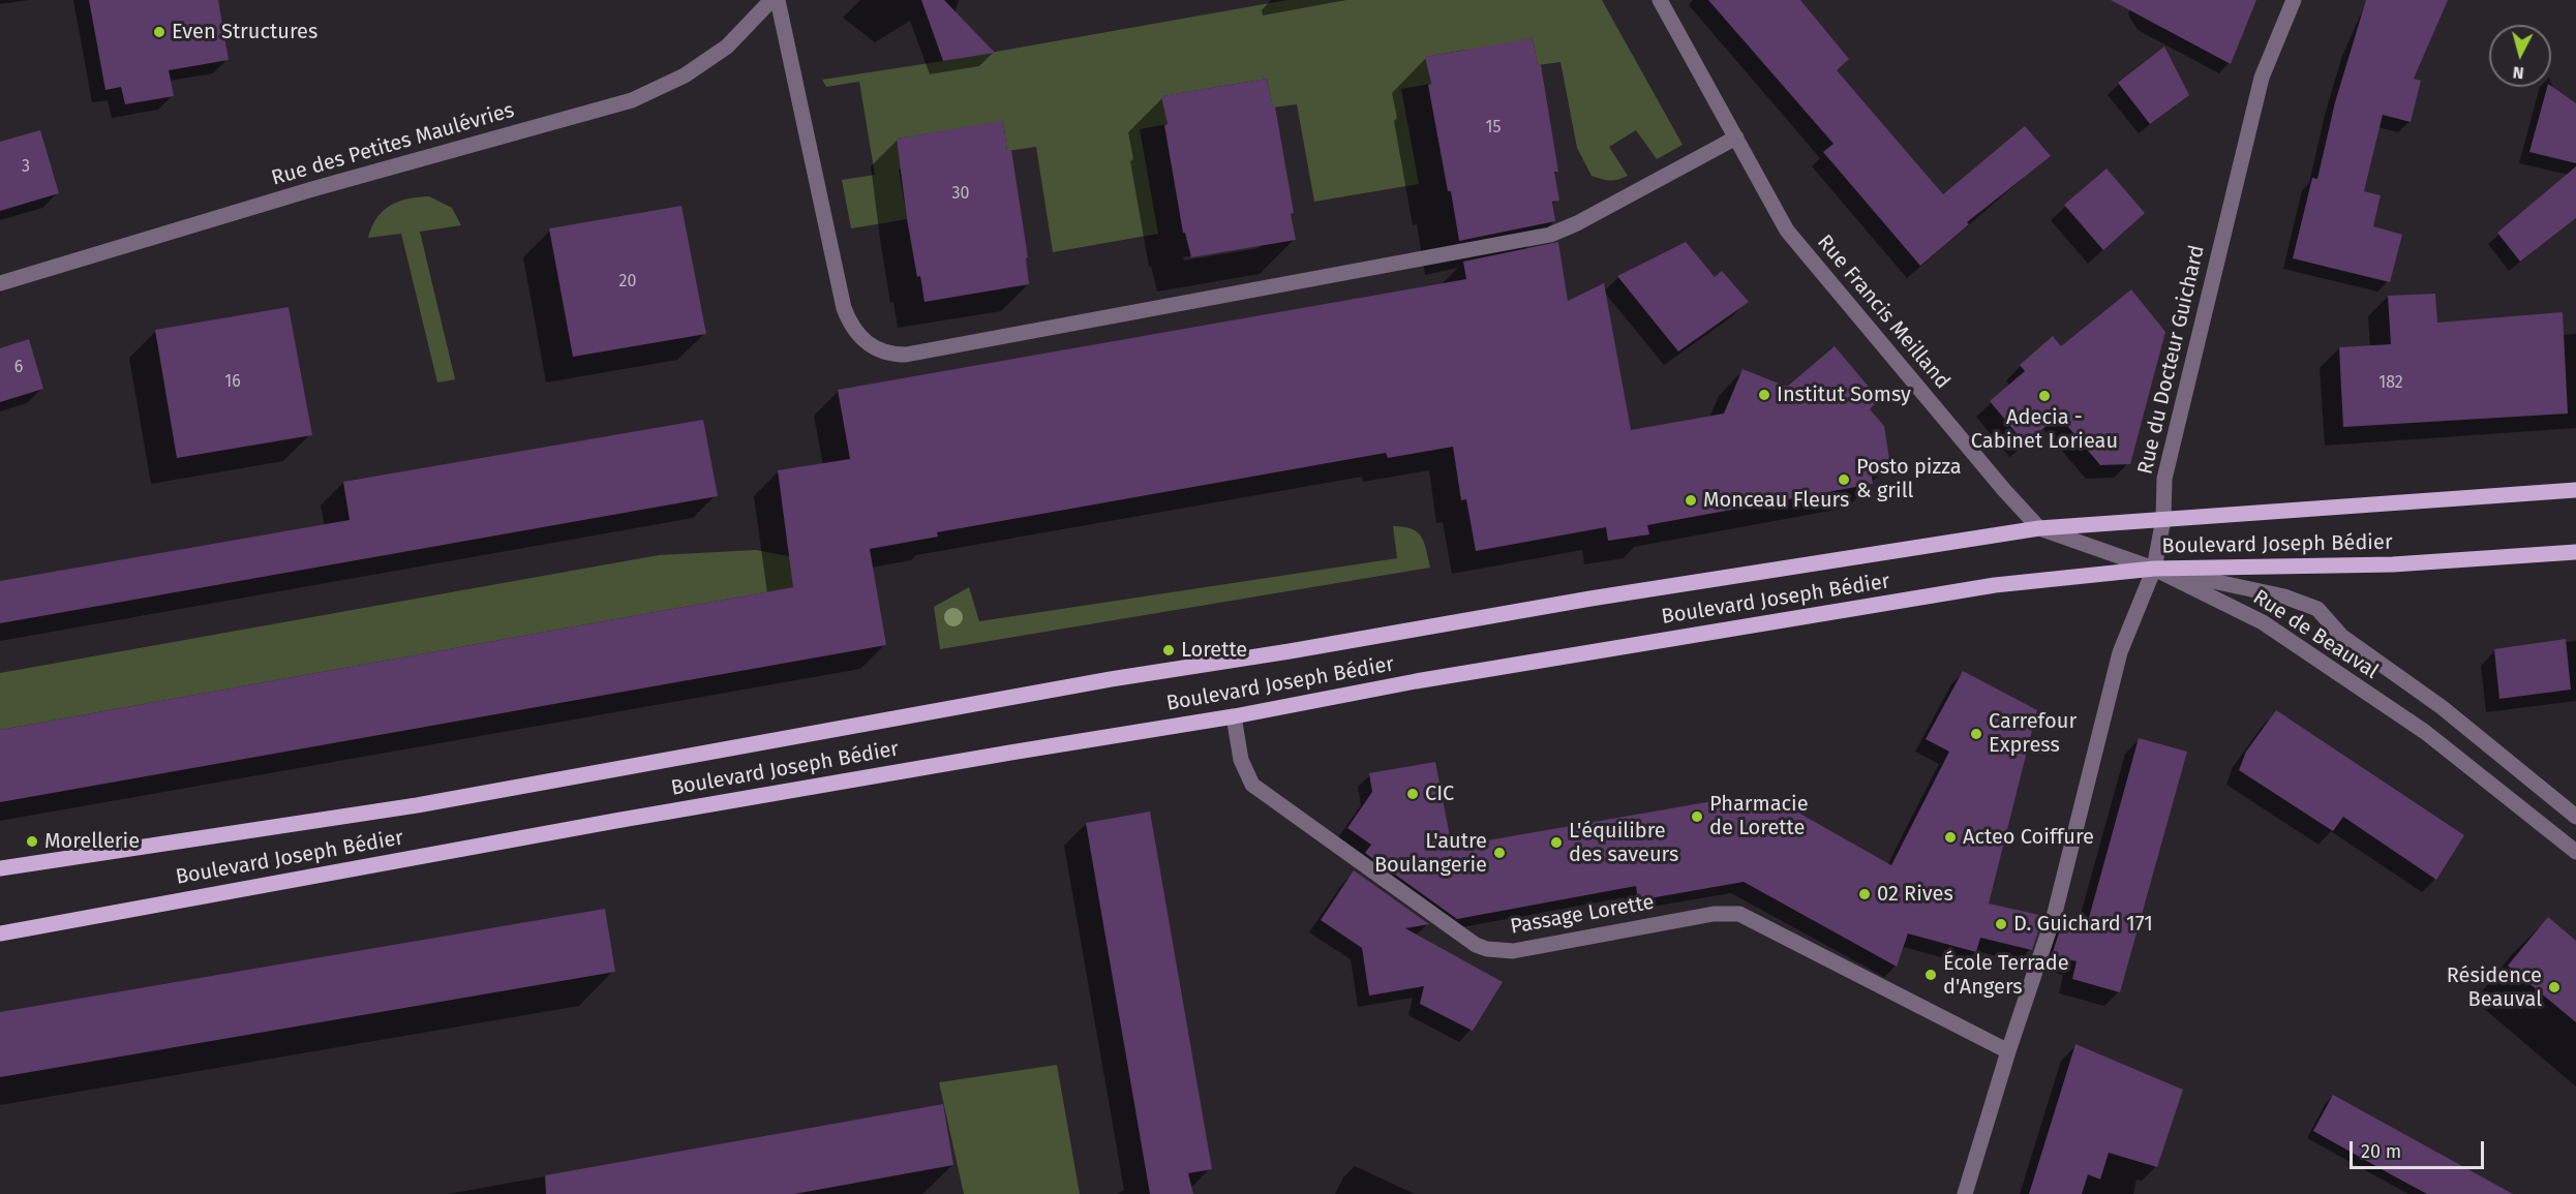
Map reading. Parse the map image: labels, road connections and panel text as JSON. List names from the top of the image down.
{
  "streets": {
    "main road": ["Boulevard Joseph Bédier"],
    "street": [
      "Rue des Petites Maulévries",
      "Rue Francis Meilland",
      "Rue du Docteur Guichard",
      "Rue de Beauval",
      "Passage Lorette"
    ]
  },
  "crossings": [
    ["Rue Francis Meilland", "Rue du Docteur Guichard"],
    ["Rue Francis Meilland", "Boulevard Joseph Bédier"],
    ["Rue Francis Meilland", "Rue de Beauval"],
    ["Rue du Docteur Guichard", "Boulevard Joseph Bédier"],
    ["Rue du Docteur Guichard", "Rue de Beauval"],
    ["Rue du Docteur Guichard", "Passage Lorette"],
    ["Boulevard Joseph Bédier", "Rue de Beauval"],
    ["Boulevard Joseph Bédier", "Passage Lorette"]
  ],
  "places": [
    "Even Structures",
    "Institut Somsy",
    "Adecia - Cabinet Lorieau",
    "Posto pizza & grill",
    "Monceau Fleurs",
    "Lorette",
    "Carrefour Express",
    "CIC",
    "Pharmacie de Lorette",
    "Acteo Coiffure",
    "Morellerie",
    "L'équilibre des saveurs",
    "L'autre Boulangerie",
    "02 Rives",
    "D. Guichard 171",
    "École Terrade d'Angers",
    "Résidence Beauval"
  ],
  "house_numbers": [
    "15",
    "3",
    "30",
    "20",
    "6",
    "16",
    "182"
  ],
  "scale_bar": "20 m",
  "north": "bottom"
}
